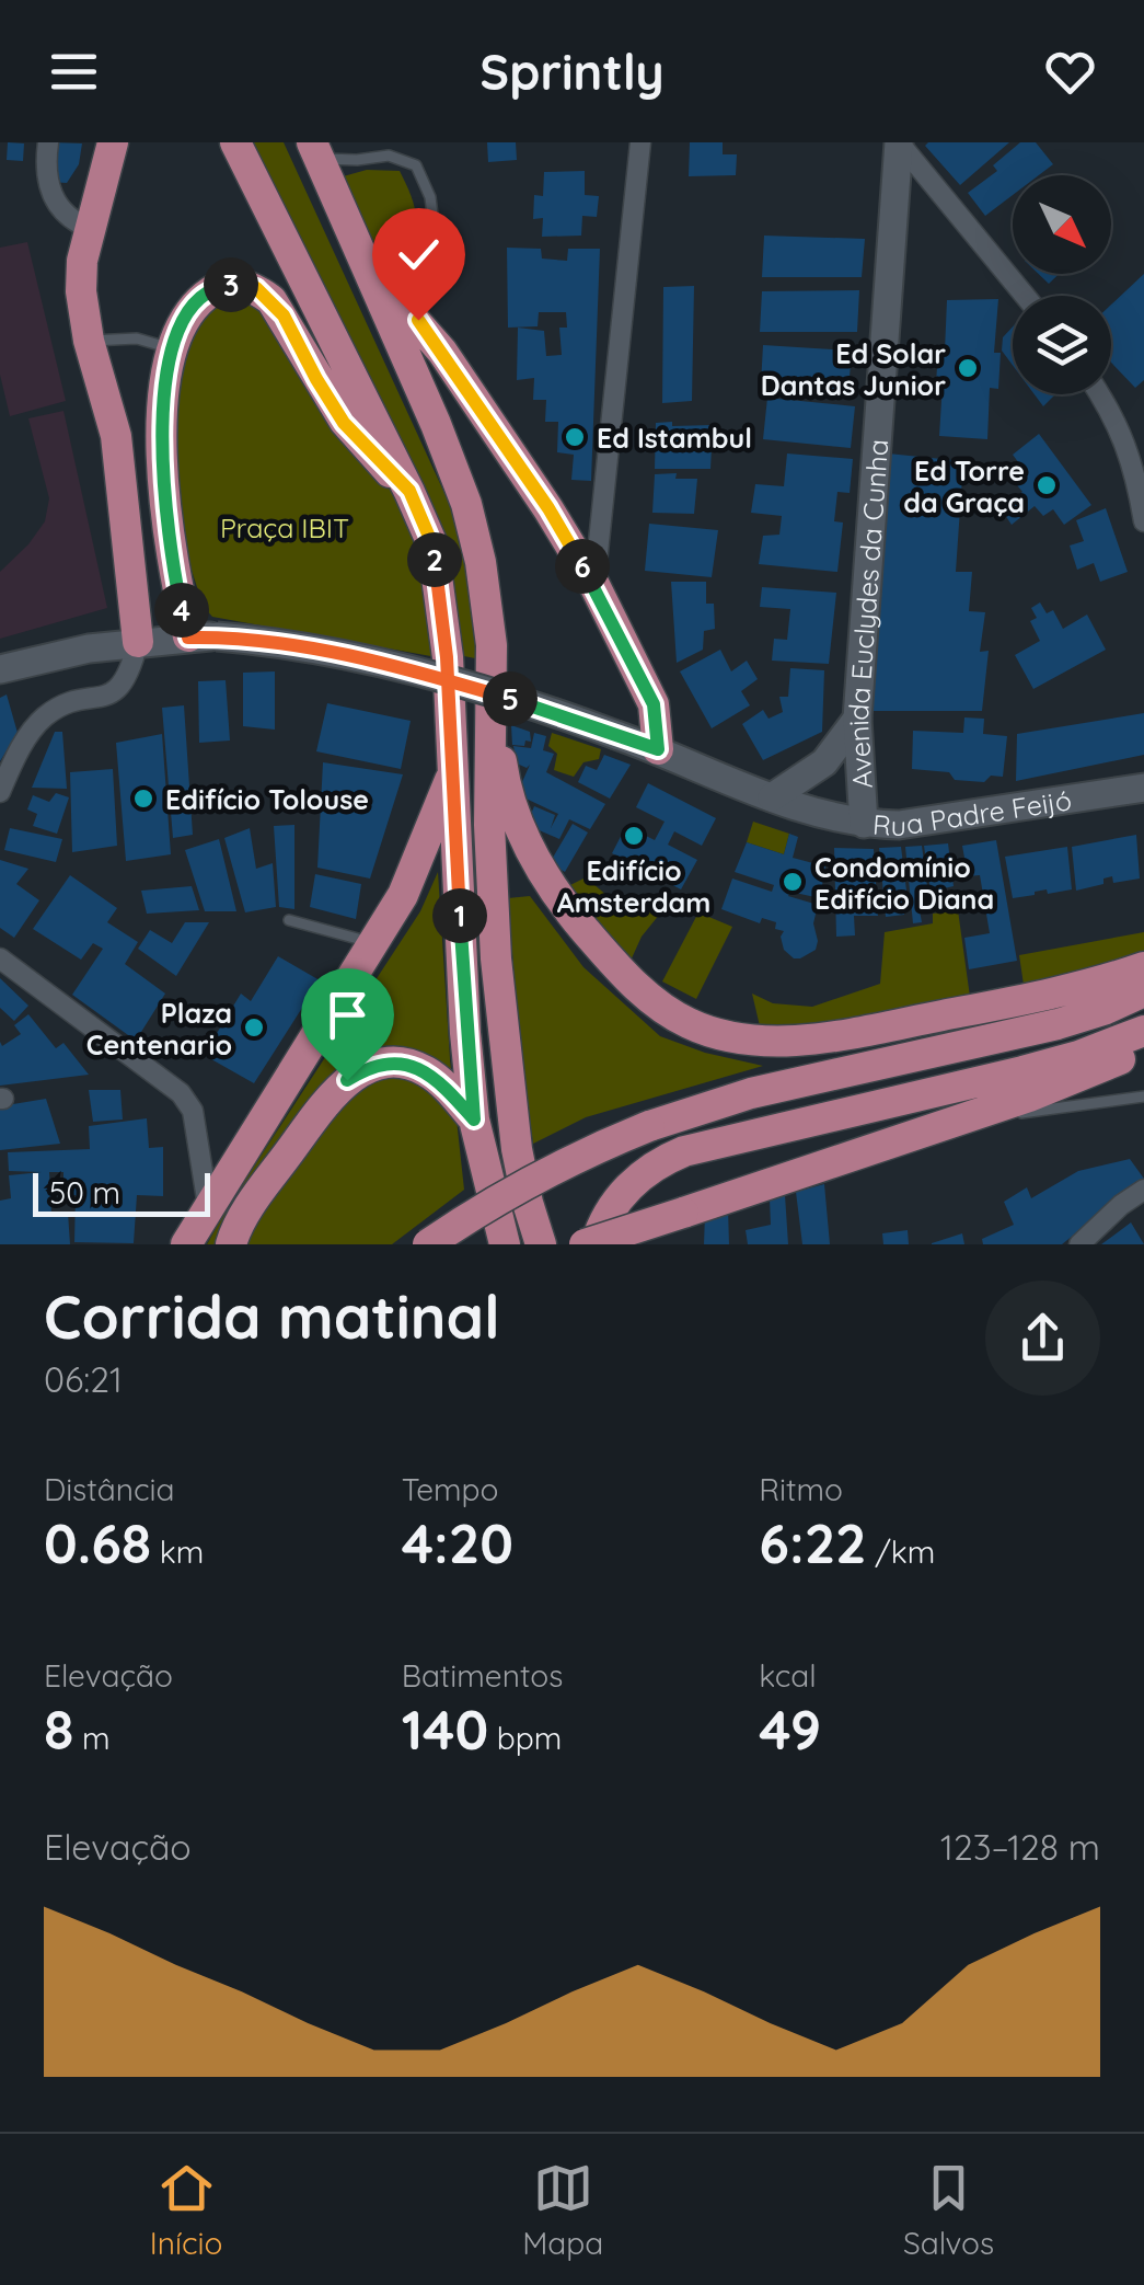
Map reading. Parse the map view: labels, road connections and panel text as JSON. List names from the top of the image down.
{
  "streets": {
    "main road": ["Avenida Euclydes da Cunha", "Rua Padre Feijó"]
  },
  "crossings": [
    ["Avenida Euclydes da Cunha", "Rua Padre Feijó"]
  ],
  "parks": ["Praça IBIT"],
  "places": [
    "Ed Solar Dantas Junior",
    "Ed Istambul",
    "Ed Torre da Graça",
    "Edifício Tolouse",
    "Edifício Amsterdam",
    "Condomínio Edifício Diana",
    "Plaza Centenario"
  ],
  "scale_bar": "50 m",
  "north": "bottom right",
  "page": {
    "header": "Sprintly",
    "pins": [
      "3",
      "2",
      "6",
      "4",
      "5",
      "1"
    ],
    "scale": "50 m",
    "heading": ["Corrida matinal", "06:21"],
    "stats": [
      ["Distância", "0.68 km"],
      ["Tempo", "4:20"],
      ["Ritmo", "6:22 /km"],
      ["Elevação", "8 m"],
      ["Batimentos", "140 bpm"],
      ["kcal", "49"]
    ],
    "chart": ["Elevação", "123–128 m"],
    "tabs": ["Início", "Mapa", "Salvos"]
  }
}
